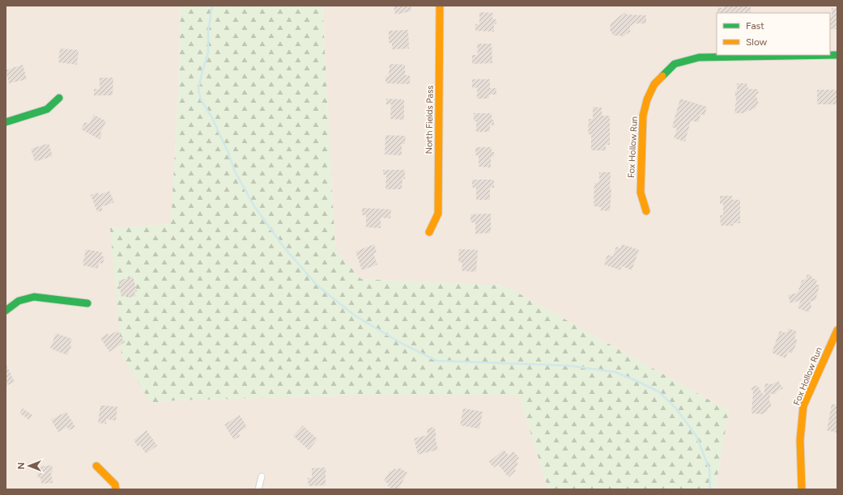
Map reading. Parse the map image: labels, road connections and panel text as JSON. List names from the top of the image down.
{
  "streets": {
    "street": ["North Fields Pass", "Fox Hollow Run"]
  },
  "legend": ["Fast", "Slow"],
  "north": "left"
}
